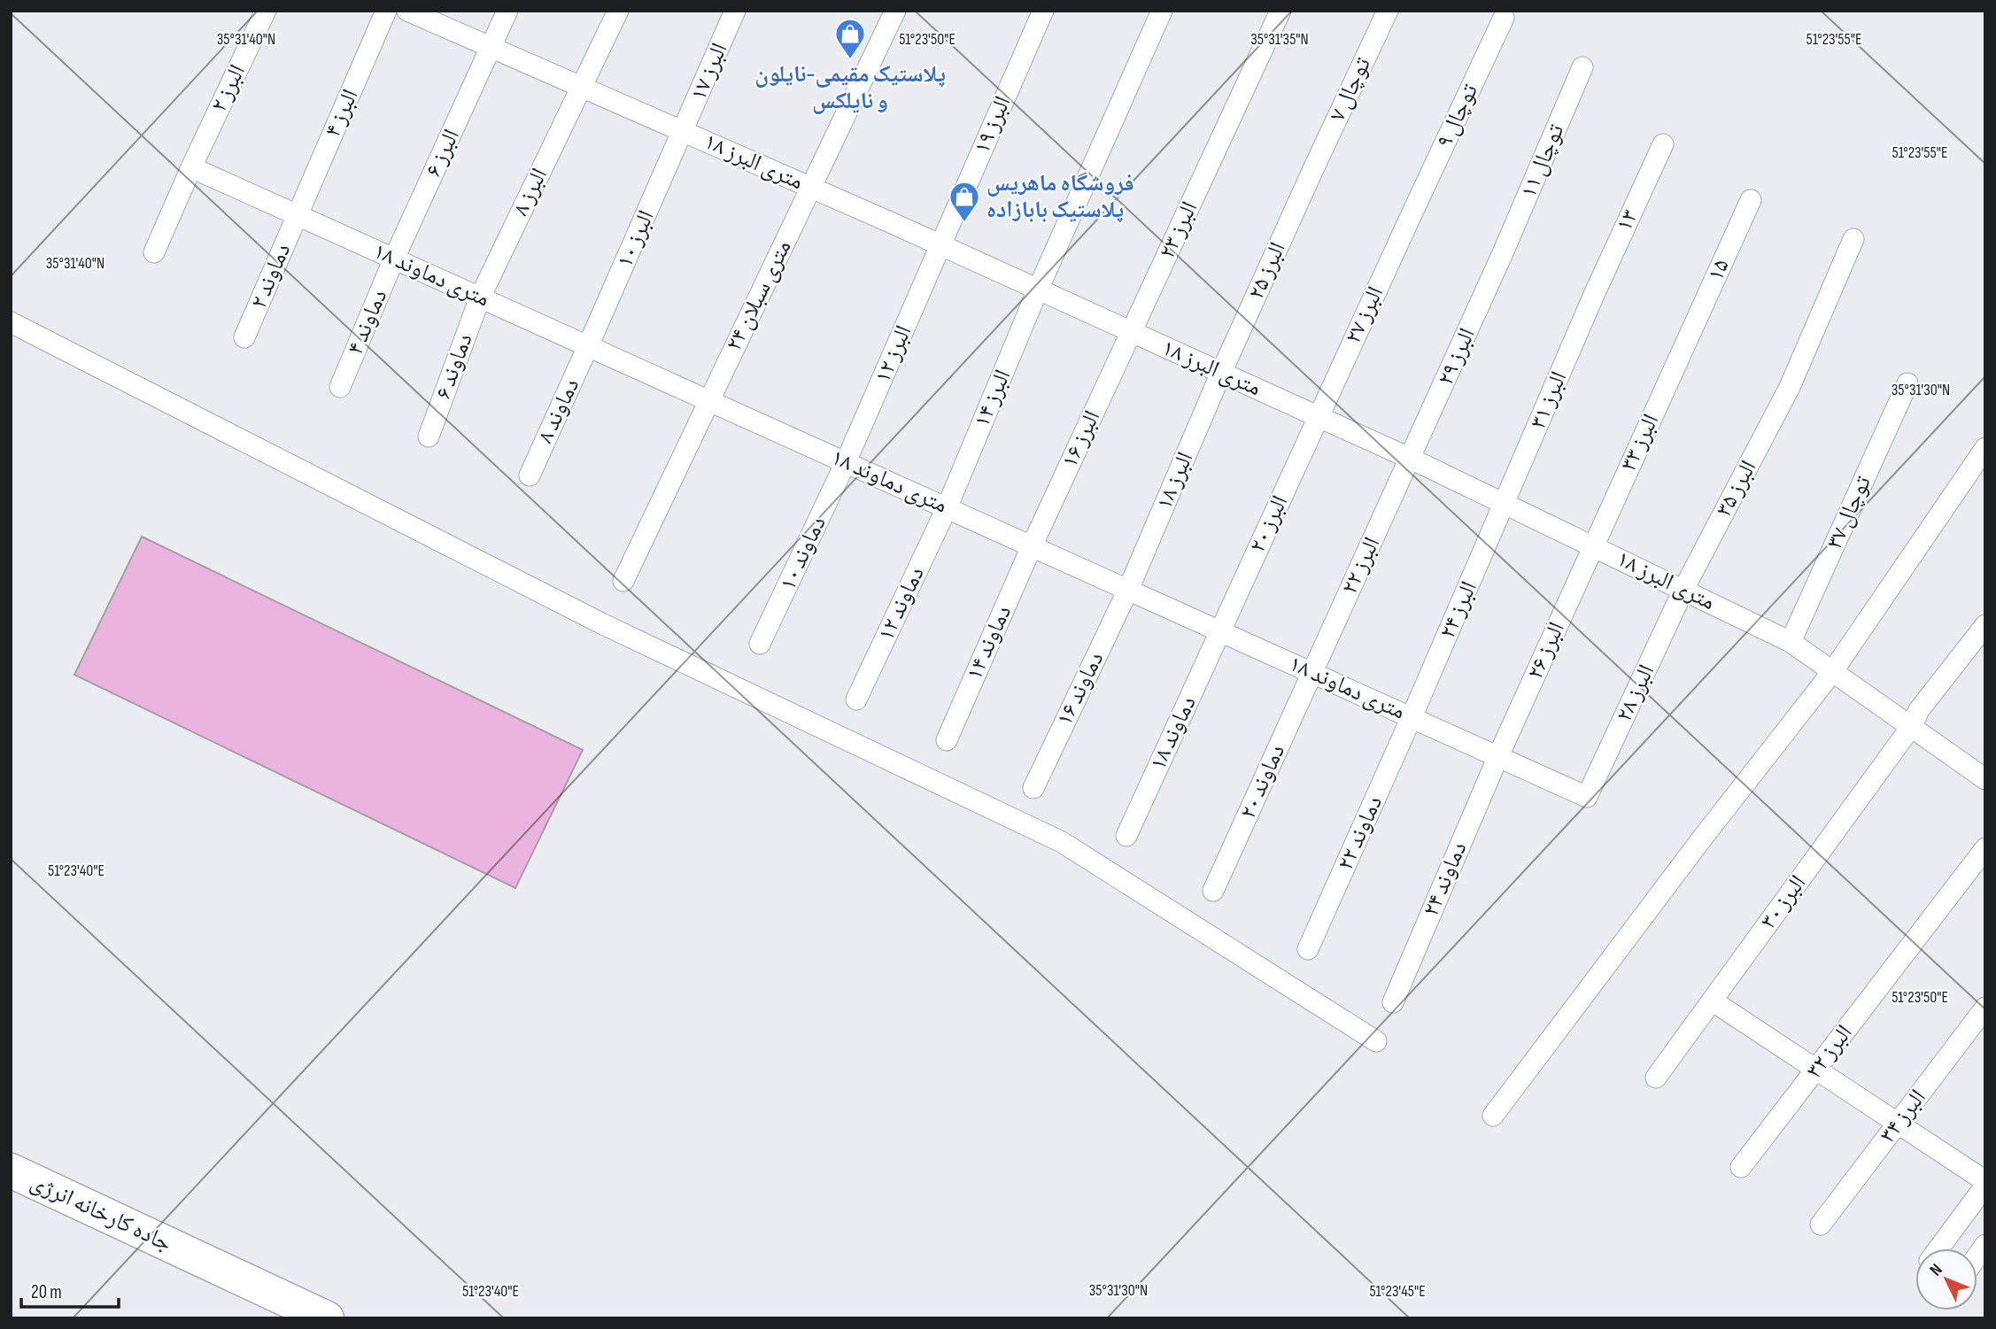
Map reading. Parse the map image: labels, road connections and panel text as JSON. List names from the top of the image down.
{
  "streets": {
    "street": ["جاده کارخانه انرژی"],
    "lane": [
      "البرز ۱۷",
      "البرز ۲",
      "توچال ۷",
      "البرز ۴",
      "توچال ۹",
      "البرز ۱۹",
      "البرز ۶",
      "توچال ۱۱",
      "۱۸ متری البرز",
      "البرز ۸",
      "۱۳",
      "البرز ۲۳",
      "البرز ۱۰",
      "۱۵",
      "البرز ۲۵",
      "۱۸ متری دماوند",
      "دماوند ۲",
      "۲۴ متری سبلان",
      "البرز ۲۷",
      "دماوند ۴",
      "البرز ۱۲",
      "البرز ۲۹",
      "دماوند ۶",
      "البرز ۱۴",
      "البرز ۳۱",
      "دماوند ۸",
      "البرز ۱۶",
      "البرز ۳۳",
      "البرز ۱۸",
      "البرز ۳۵",
      "توچال ۳۷",
      "البرز ۲۰",
      "دماوند ۱۰",
      "البرز ۲۲",
      "دماوند ۱۲",
      "البرز ۲۴",
      "دماوند ۱۴",
      "البرز ۲۶",
      "دماوند ۱۶",
      "البرز ۲۸",
      "دماوند ۱۸",
      "دماوند ۲۰",
      "دماوند ۲۲",
      "دماوند ۲۴",
      "البرز ۳۰",
      "البرز ۳۲",
      "البرز ۳۴"
    ]
  },
  "crossings": [
    ["البرز ۱۷", "۱۸ متری البرز"],
    ["البرز ۱۷", "البرز ۱۰"],
    ["البرز ۲", "۱۸ متری دماوند"],
    ["توچال ۷", "البرز ۲۵"],
    ["البرز ۴", "۱۸ متری دماوند"],
    ["البرز ۴", "دماوند ۲"],
    ["توچال ۹", "البرز ۲۷"],
    ["البرز ۱۹", "۱۸ متری البرز"],
    ["البرز ۱۹", "البرز ۱۲"],
    ["البرز ۶", "۱۸ متری البرز"],
    ["البرز ۶", "۱۸ متری دماوند"],
    ["البرز ۶", "دماوند ۴"],
    ["توچال ۱۱", "البرز ۲۹"],
    ["۱۸ متری البرز", "البرز ۸"],
    ["۱۸ متری البرز", "البرز ۲۳"],
    ["۱۸ متری البرز", "البرز ۱۰"],
    ["۱۸ متری البرز", "البرز ۲۵"],
    ["۱۸ متری البرز", "۲۴ متری سبلان"],
    ["۱۸ متری البرز", "البرز ۲۷"],
    ["۱۸ متری البرز", "البرز ۱۲"],
    ["۱۸ متری البرز", "البرز ۲۹"],
    ["۱۸ متری البرز", "البرز ۱۴"],
    ["۱۸ متری البرز", "البرز ۳۱"],
    ["۱۸ متری البرز", "البرز ۱۶"],
    ["۱۸ متری البرز", "البرز ۳۳"],
    ["۱۸ متری البرز", "البرز ۱۸"],
    ["۱۸ متری البرز", "البرز ۳۵"],
    ["۱۸ متری البرز", "توچال ۳۷"],
    ["۱۸ متری البرز", "البرز ۲۰"],
    ["۱۸ متری البرز", "البرز ۲۲"],
    ["۱۸ متری البرز", "البرز ۲۴"],
    ["۱۸ متری البرز", "البرز ۲۶"],
    ["۱۸ متری البرز", "البرز ۲۸"],
    ["۱۸ متری البرز", "البرز ۳۰"],
    ["البرز ۸", "۱۸ متری دماوند"],
    ["البرز ۸", "دماوند ۶"],
    ["۱۳", "البرز ۳۱"],
    ["البرز ۲۳", "البرز ۱۶"],
    ["البرز ۱۰", "۱۸ متری دماوند"],
    ["البرز ۱۰", "دماوند ۸"],
    ["۱۵", "البرز ۳۳"],
    ["البرز ۲۵", "البرز ۱۸"],
    ["۱۸ متری دماوند", "دماوند ۲"],
    ["۱۸ متری دماوند", "۲۴ متری سبلان"],
    ["۱۸ متری دماوند", "دماوند ۴"],
    ["۱۸ متری دماوند", "البرز ۱۲"],
    ["۱۸ متری دماوند", "دماوند ۶"],
    ["۱۸ متری دماوند", "البرز ۱۴"],
    ["۱۸ متری دماوند", "دماوند ۸"],
    ["۱۸ متری دماوند", "البرز ۱۶"],
    ["۱۸ متری دماوند", "البرز ۱۸"],
    ["۱۸ متری دماوند", "البرز ۲۰"],
    ["۱۸ متری دماوند", "دماوند ۱۰"],
    ["۱۸ متری دماوند", "البرز ۲۲"],
    ["۱۸ متری دماوند", "دماوند ۱۲"],
    ["۱۸ متری دماوند", "البرز ۲۴"],
    ["۱۸ متری دماوند", "دماوند ۱۴"],
    ["۱۸ متری دماوند", "البرز ۲۶"],
    ["۱۸ متری دماوند", "دماوند ۱۶"],
    ["۱۸ متری دماوند", "البرز ۲۸"],
    ["۱۸ متری دماوند", "دماوند ۱۸"],
    ["۱۸ متری دماوند", "دماوند ۲۰"],
    ["۱۸ متری دماوند", "دماوند ۲۲"],
    ["۱۸ متری دماوند", "دماوند ۲۴"],
    ["البرز ۲۷", "البرز ۲۰"],
    ["البرز ۱۲", "دماوند ۱۰"],
    ["البرز ۲۹", "البرز ۲۲"],
    ["البرز ۱۴", "دماوند ۱۲"],
    ["البرز ۳۱", "البرز ۲۴"],
    ["البرز ۱۶", "دماوند ۱۴"],
    ["البرز ۳۳", "البرز ۲۶"],
    ["البرز ۱۸", "دماوند ۱۶"],
    ["البرز ۳۵", "البرز ۲۸"],
    ["البرز ۲۰", "دماوند ۱۸"],
    ["البرز ۲۲", "دماوند ۲۰"],
    ["البرز ۲۴", "دماوند ۲۲"],
    ["البرز ۲۶", "دماوند ۲۴"]
  ],
  "places": {
    "shop": ["پلاستیک مقیمی-نایلون و نایلکس", "فروشگاه ماهریس پلاستیک بابازاده"]
  },
  "scale_bar": "20 m",
  "north": "top left",
  "coordinates": [
    "51°23'50\"E",
    "51°23'55\"E",
    "35°31'40\"N",
    "35°31'35\"N",
    "35°31'30\"N",
    "51°23'40\"E",
    "51°23'45\"E"
  ]
}
